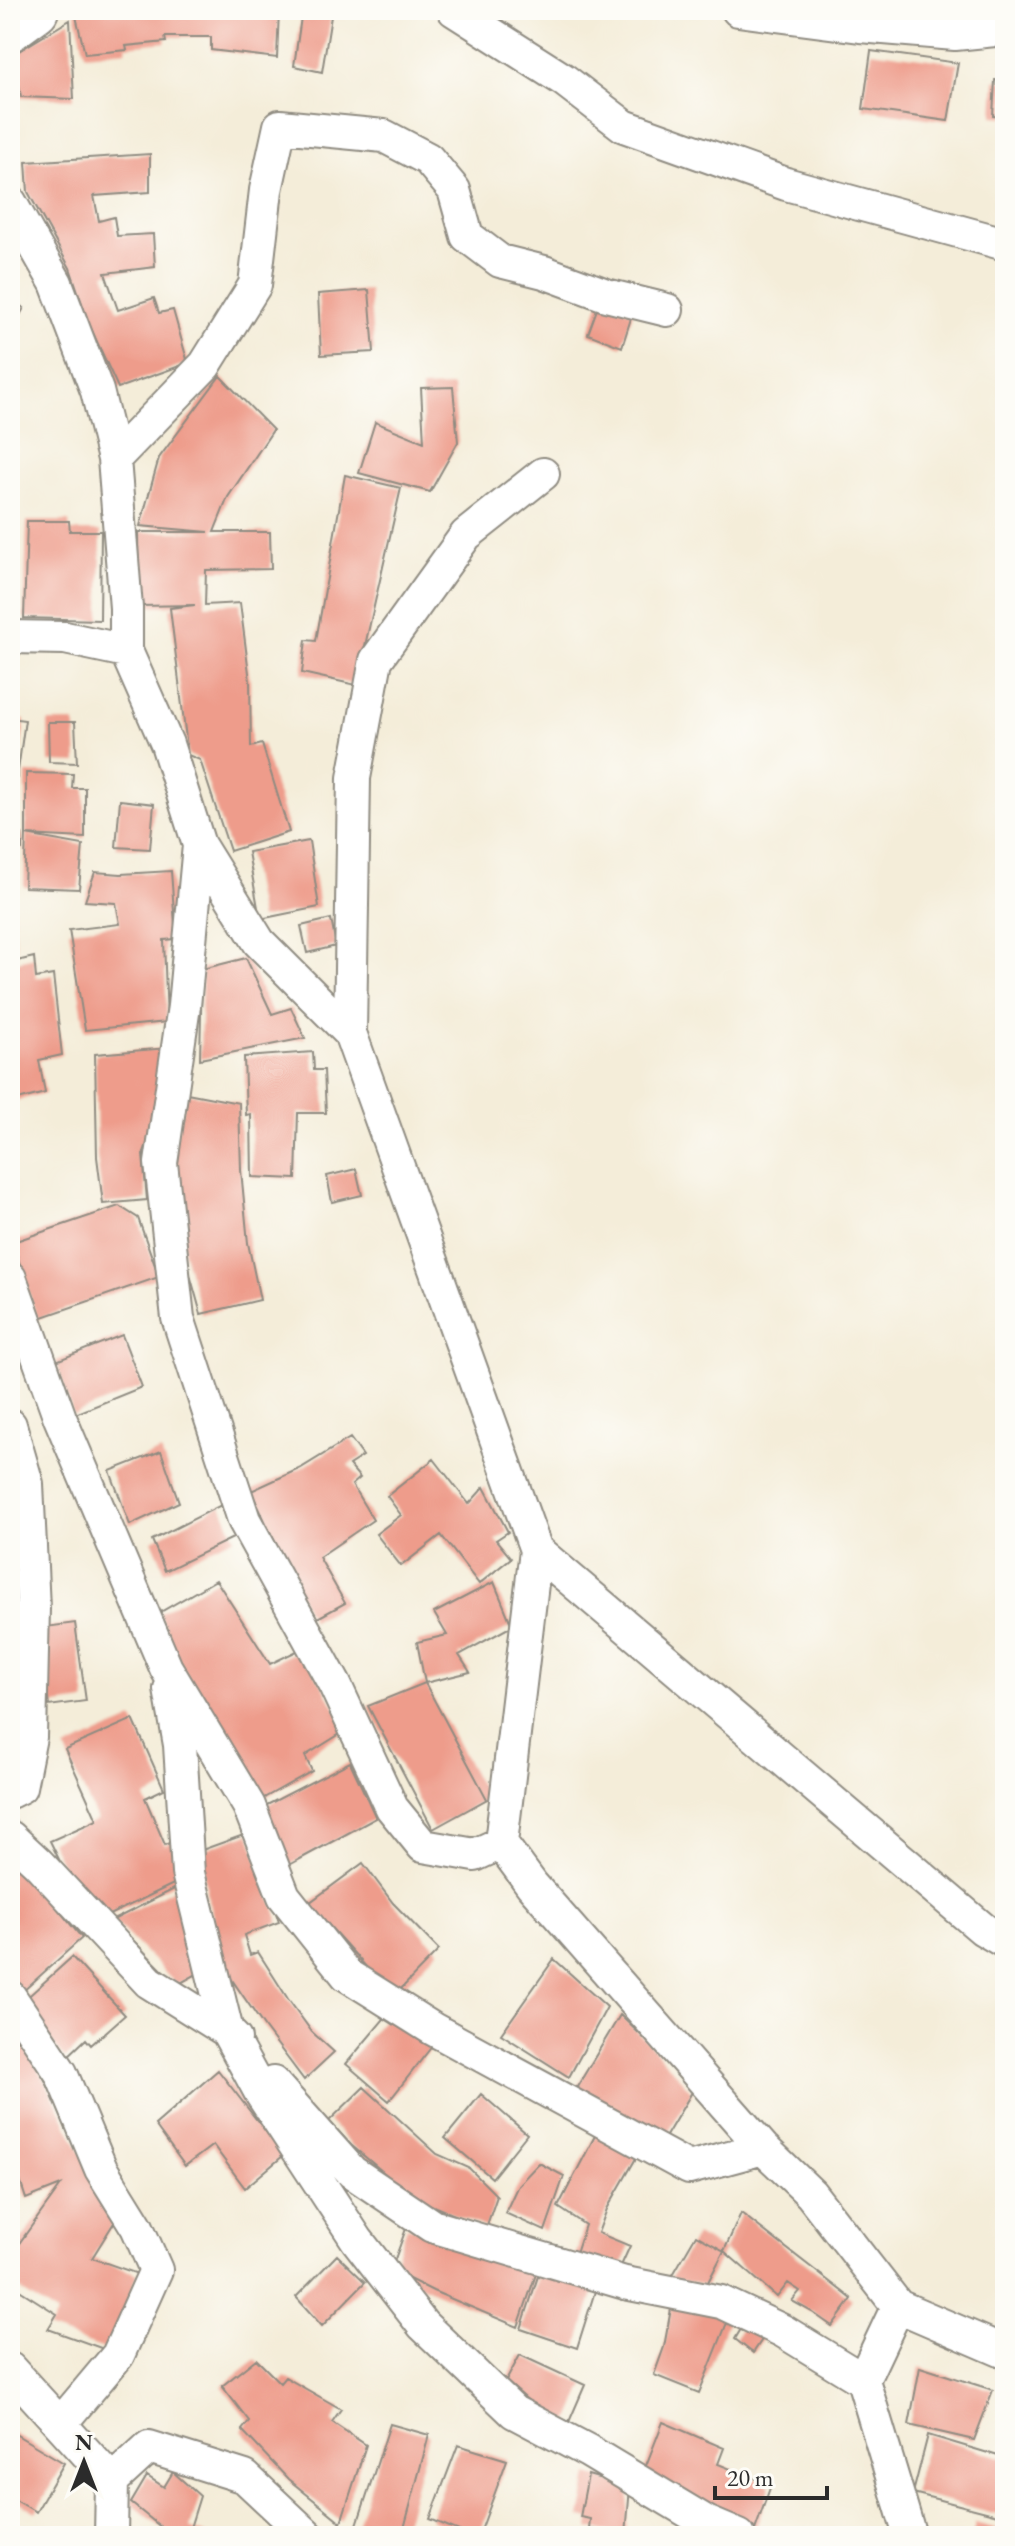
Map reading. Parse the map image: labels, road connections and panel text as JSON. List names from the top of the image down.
{
  "scale_bar": "20 m",
  "north": "top"
}
